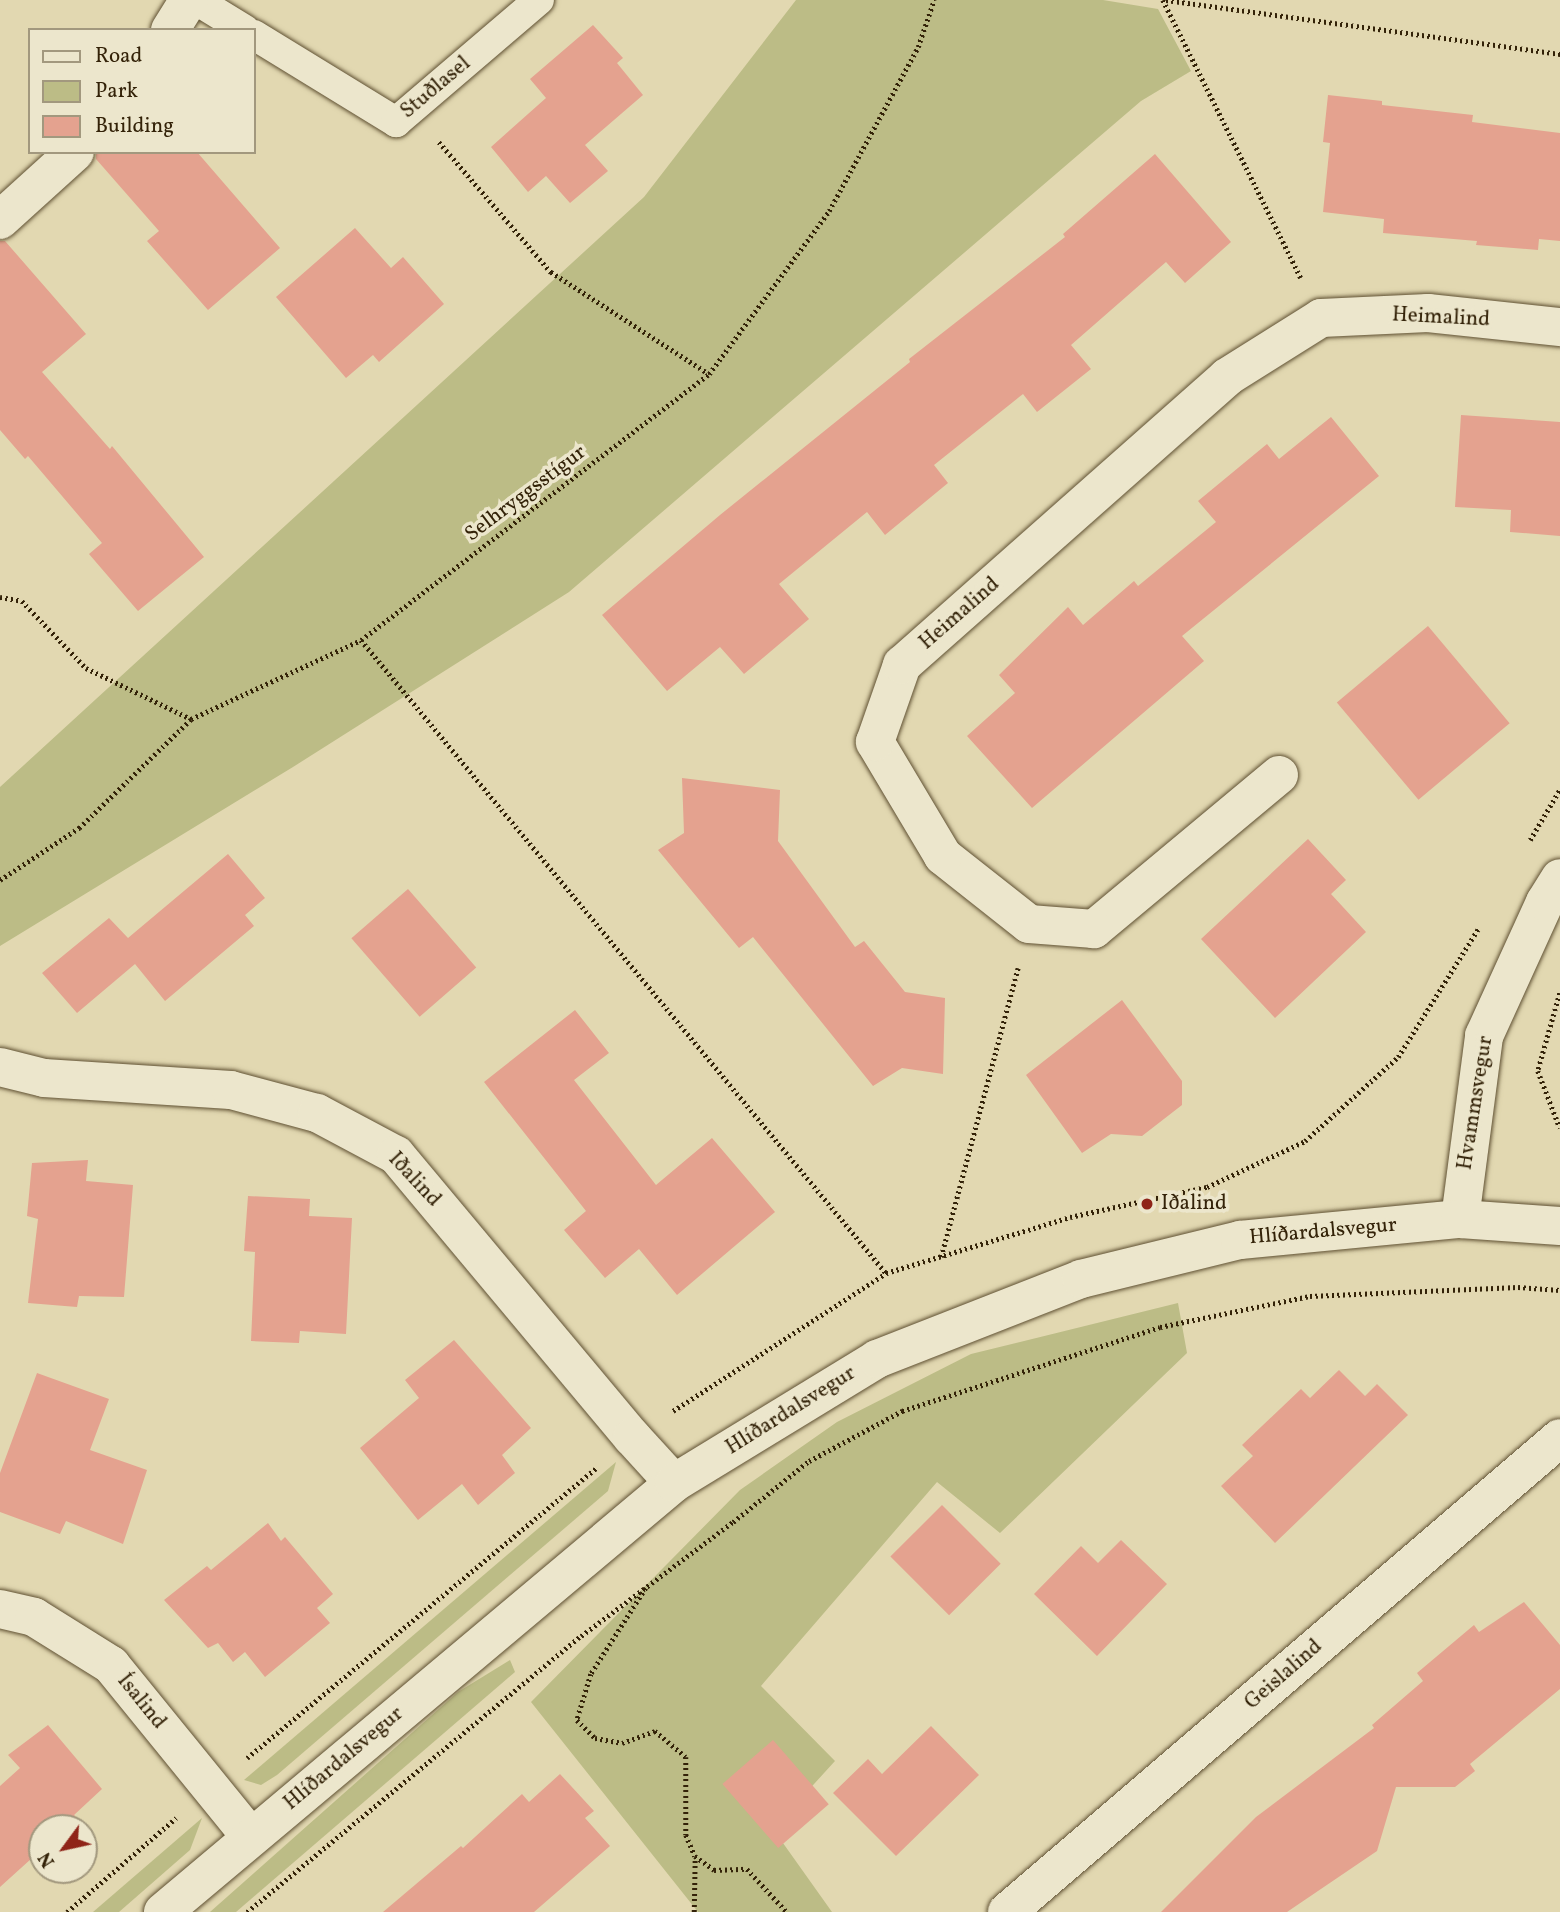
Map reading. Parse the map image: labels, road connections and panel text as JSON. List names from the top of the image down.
{
  "streets": {
    "street": [
      "Heimalind",
      "Hvammsvegur",
      "Iðalind",
      "Hlíðardalsvegur",
      "Geislalind",
      "Ísalind"
    ],
    "lane": ["Stuðlasel"],
    "path": ["Selhryggsstígur"]
  },
  "crossings": [
    ["Hvammsvegur", "Hlíðardalsvegur"],
    ["Iðalind", "Hlíðardalsvegur"],
    ["Hlíðardalsvegur", "Ísalind"]
  ],
  "places": ["Iðalind"],
  "legend": ["Road", "Park", "Building"],
  "north": "bottom left"
}
